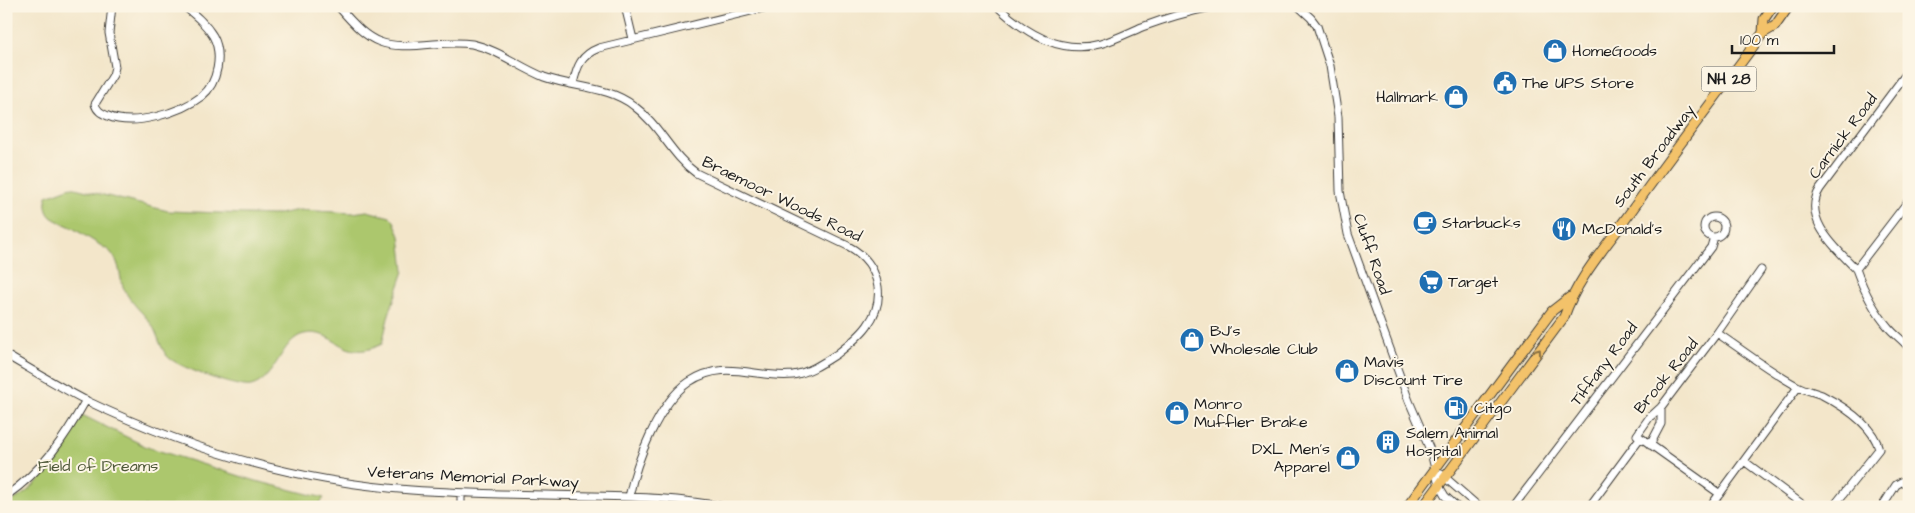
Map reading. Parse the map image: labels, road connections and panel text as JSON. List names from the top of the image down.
{
  "streets": {
    "main road": ["NH 28", "South Broadway"],
    "street": [
      "Carnick Road",
      "Braemoor Woods Road",
      "Cluff Road",
      "Tiffany Road",
      "Brook Road",
      "Veterans Memorial Parkway"
    ]
  },
  "crossings": [
    ["South Broadway", "Cluff Road"],
    ["Braemoor Woods Road", "Veterans Memorial Parkway"]
  ],
  "parks": ["Field of Dreams"],
  "places": {
    "shop": [
      "HomeGoods",
      "Hallmark",
      "BJ's Wholesale Club",
      "Mavis Discount Tire",
      "Monro Muffler Brake",
      "DXL Men's Apparel"
    ],
    "public building": ["The UPS Store"],
    "cafe": ["Starbucks"],
    "restaurant": ["McDonald's"],
    "supermarket": ["Target"],
    "fuel station": ["Citgo"],
    "building": ["Salem Animal Hospital"]
  },
  "scale_bar": "100 m"
}
